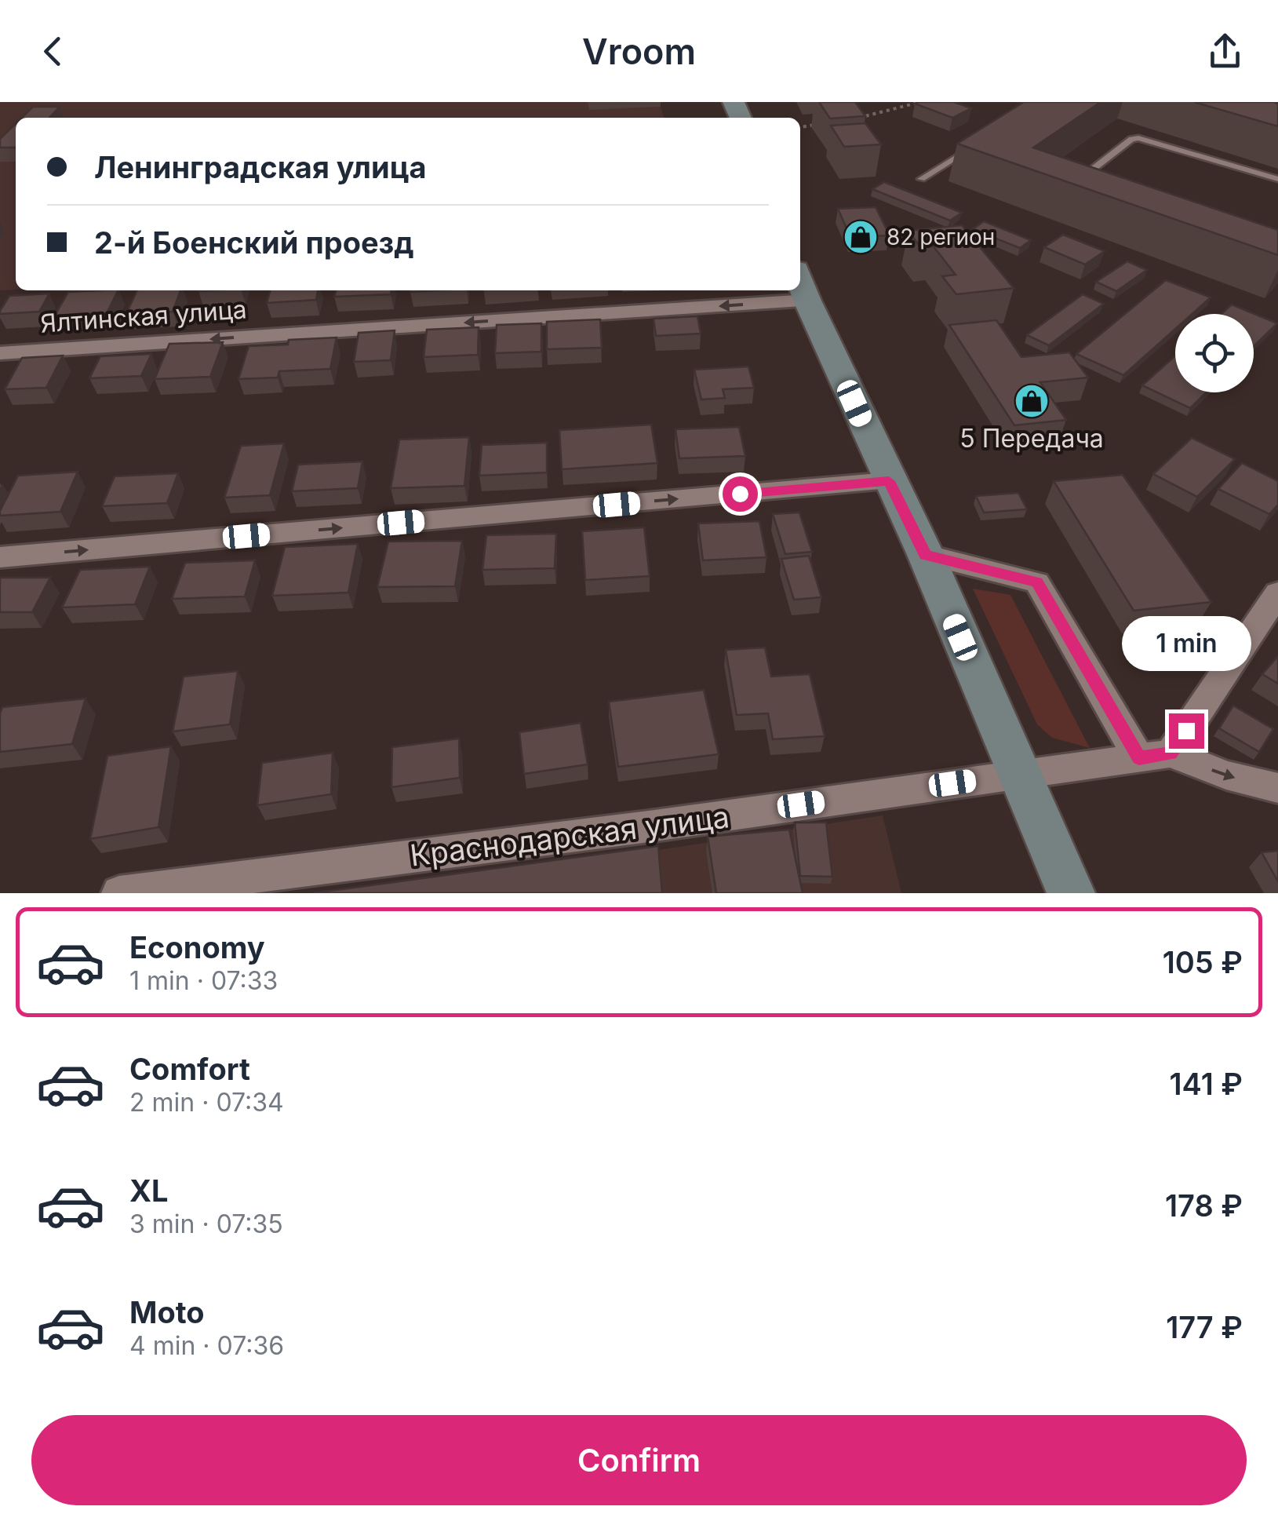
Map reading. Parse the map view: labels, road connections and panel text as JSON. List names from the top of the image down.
{
  "streets": {
    "street": ["Ялтинская улица", "Краснодарская улица"]
  },
  "places": {
    "shop": ["82 регион", "5 Передача"]
  },
  "page": {
    "header": "Vroom",
    "banner": ["Ленинградская улица", "2-й Боенский проезд"],
    "bubble": "1 min",
    "list": [
      {
        "name": "Economy",
        "note": "1 min · 07:33",
        "value": "105 ₽"
      },
      {
        "name": "Comfort",
        "note": "2 min · 07:34",
        "value": "141 ₽"
      },
      {
        "name": "XL",
        "note": "3 min · 07:35",
        "value": "178 ₽"
      },
      {
        "name": "Moto",
        "note": "4 min · 07:36",
        "value": "177 ₽"
      }
    ],
    "buttons": "Confirm"
  }
}
